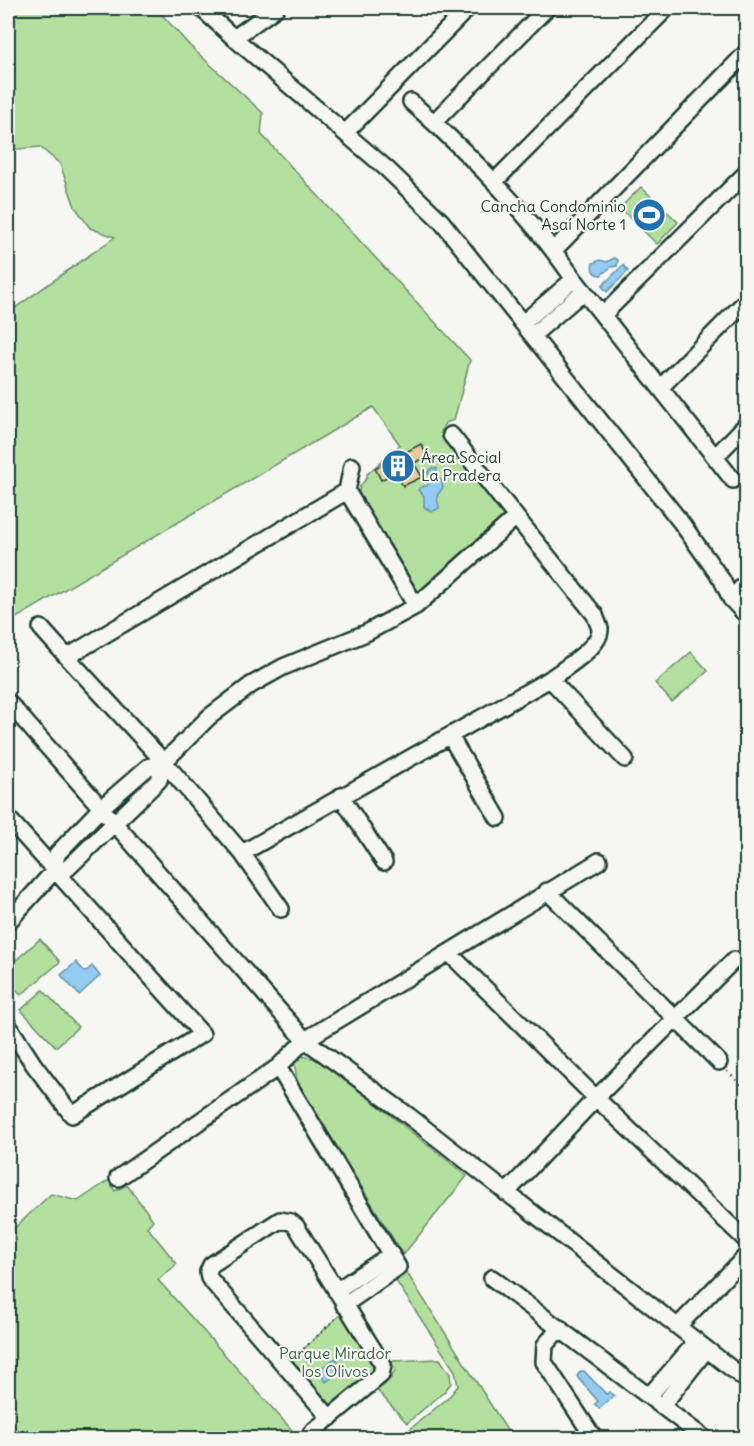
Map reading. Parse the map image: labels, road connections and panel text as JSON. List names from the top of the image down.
{
  "parks": ["Parque Mirador los Olivos"],
  "places": {
    "sports": ["Cancha Condominio Asaí Norte 1"],
    "building": ["Área Social La Pradera"]
  }
}
